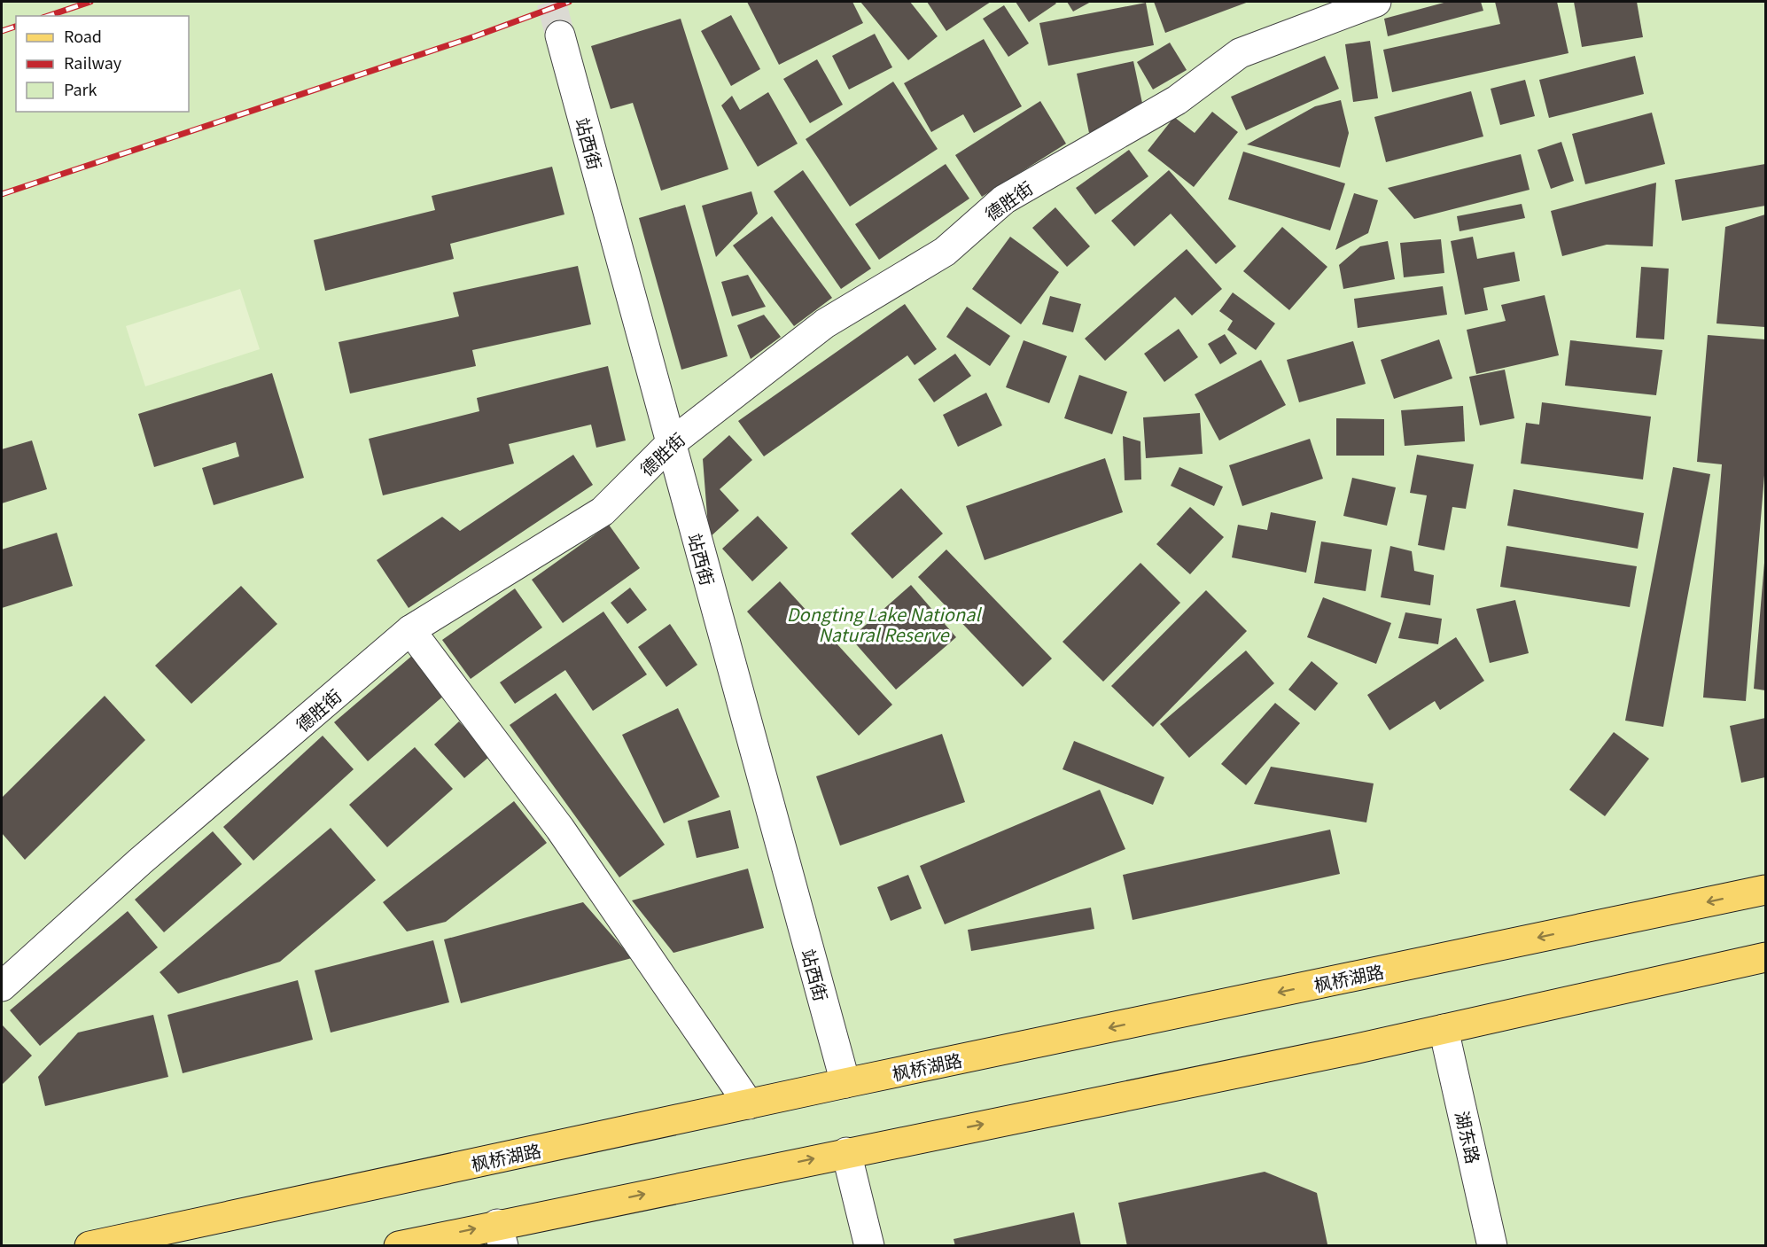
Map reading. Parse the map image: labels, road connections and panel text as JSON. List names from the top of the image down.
{
  "streets": {
    "main road": ["枫桥湖路"],
    "street": ["站西街", "德胜街", "湖东路"]
  },
  "crossings": [
    ["站西街", "德胜街"],
    ["站西街", "枫桥湖路"]
  ],
  "parks": ["Dongting Lake National Natural Reserve"],
  "legend": ["Road", "Railway", "Park"]
}
